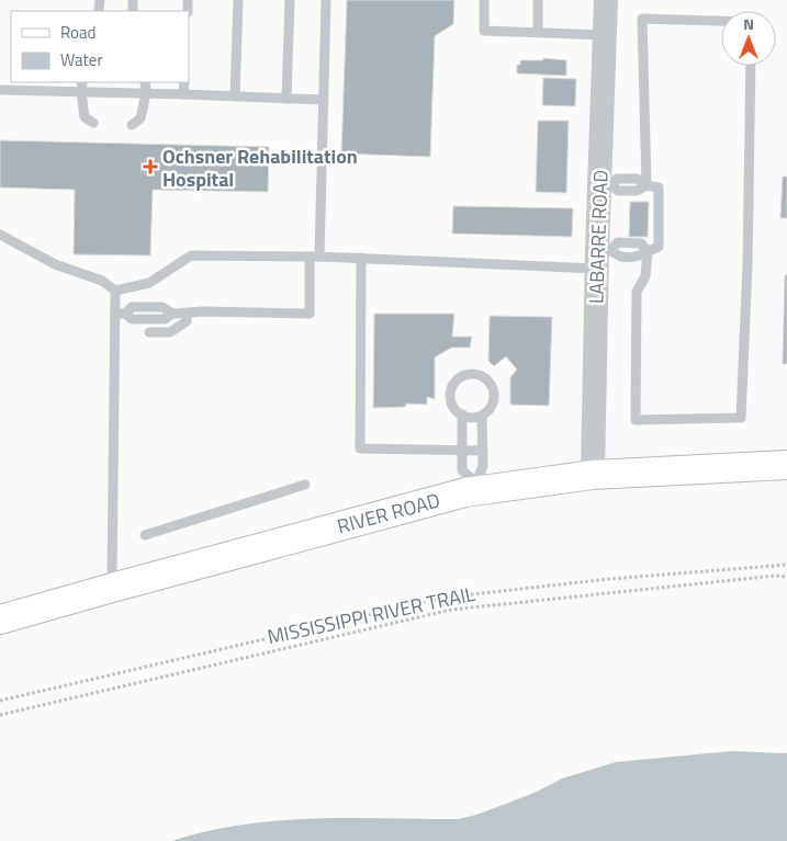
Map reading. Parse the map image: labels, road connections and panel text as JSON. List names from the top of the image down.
{
  "streets": {
    "main road": ["RIVER ROAD"],
    "street": ["LABARRE ROAD"],
    "path": ["MISSISSIPPI RIVER TRAIL"]
  },
  "crossings": [
    ["LABARRE ROAD", "RIVER ROAD"]
  ],
  "places": {
    "health": ["Ochsner Rehabilitation Hospital"]
  },
  "legend": ["Road", "Water"],
  "north": "top"
}
